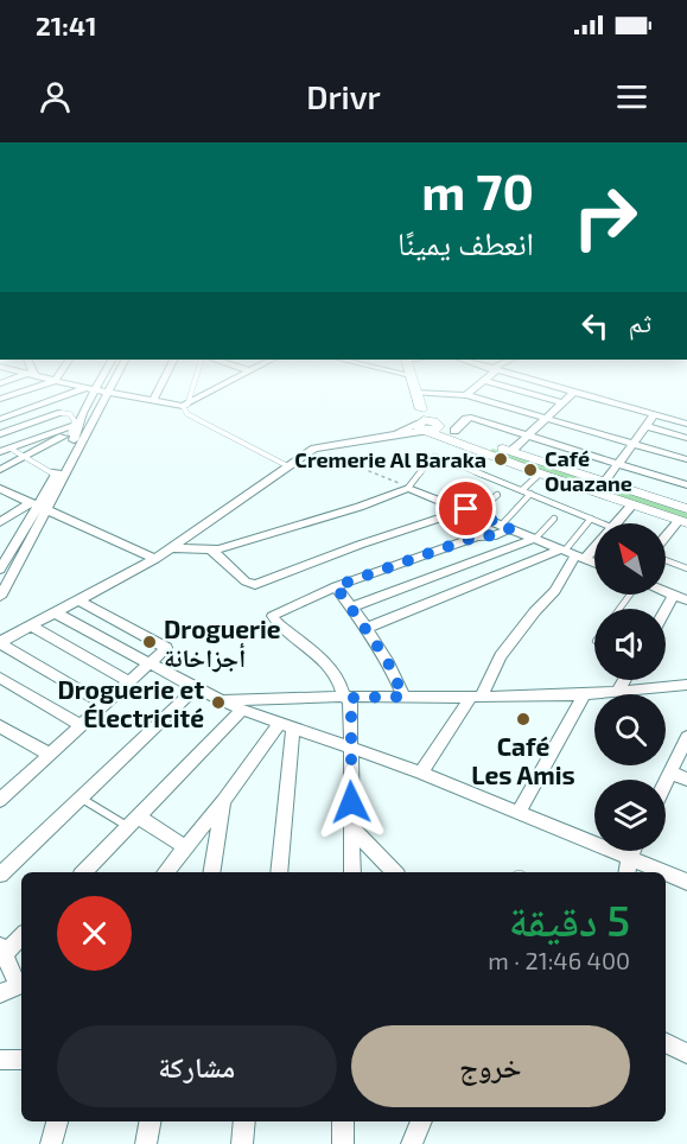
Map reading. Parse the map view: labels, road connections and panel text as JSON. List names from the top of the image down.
{
  "places": [
    "Cremerie Al Baraka",
    "Café Ouazane",
    "Droguerie أجزاخانة",
    "Droguerie et Électricité",
    "Café Les Amis"
  ],
  "north": "top left",
  "page": {
    "status": "21:41",
    "header": "Drivr",
    "turn": ["70 m", "انعطف يمينًا"],
    "then": "ثم",
    "heading": ["5 دقيقة", "400 m · 21:46"],
    "buttons": ["خروج", "مشاركة"]
  }
}
